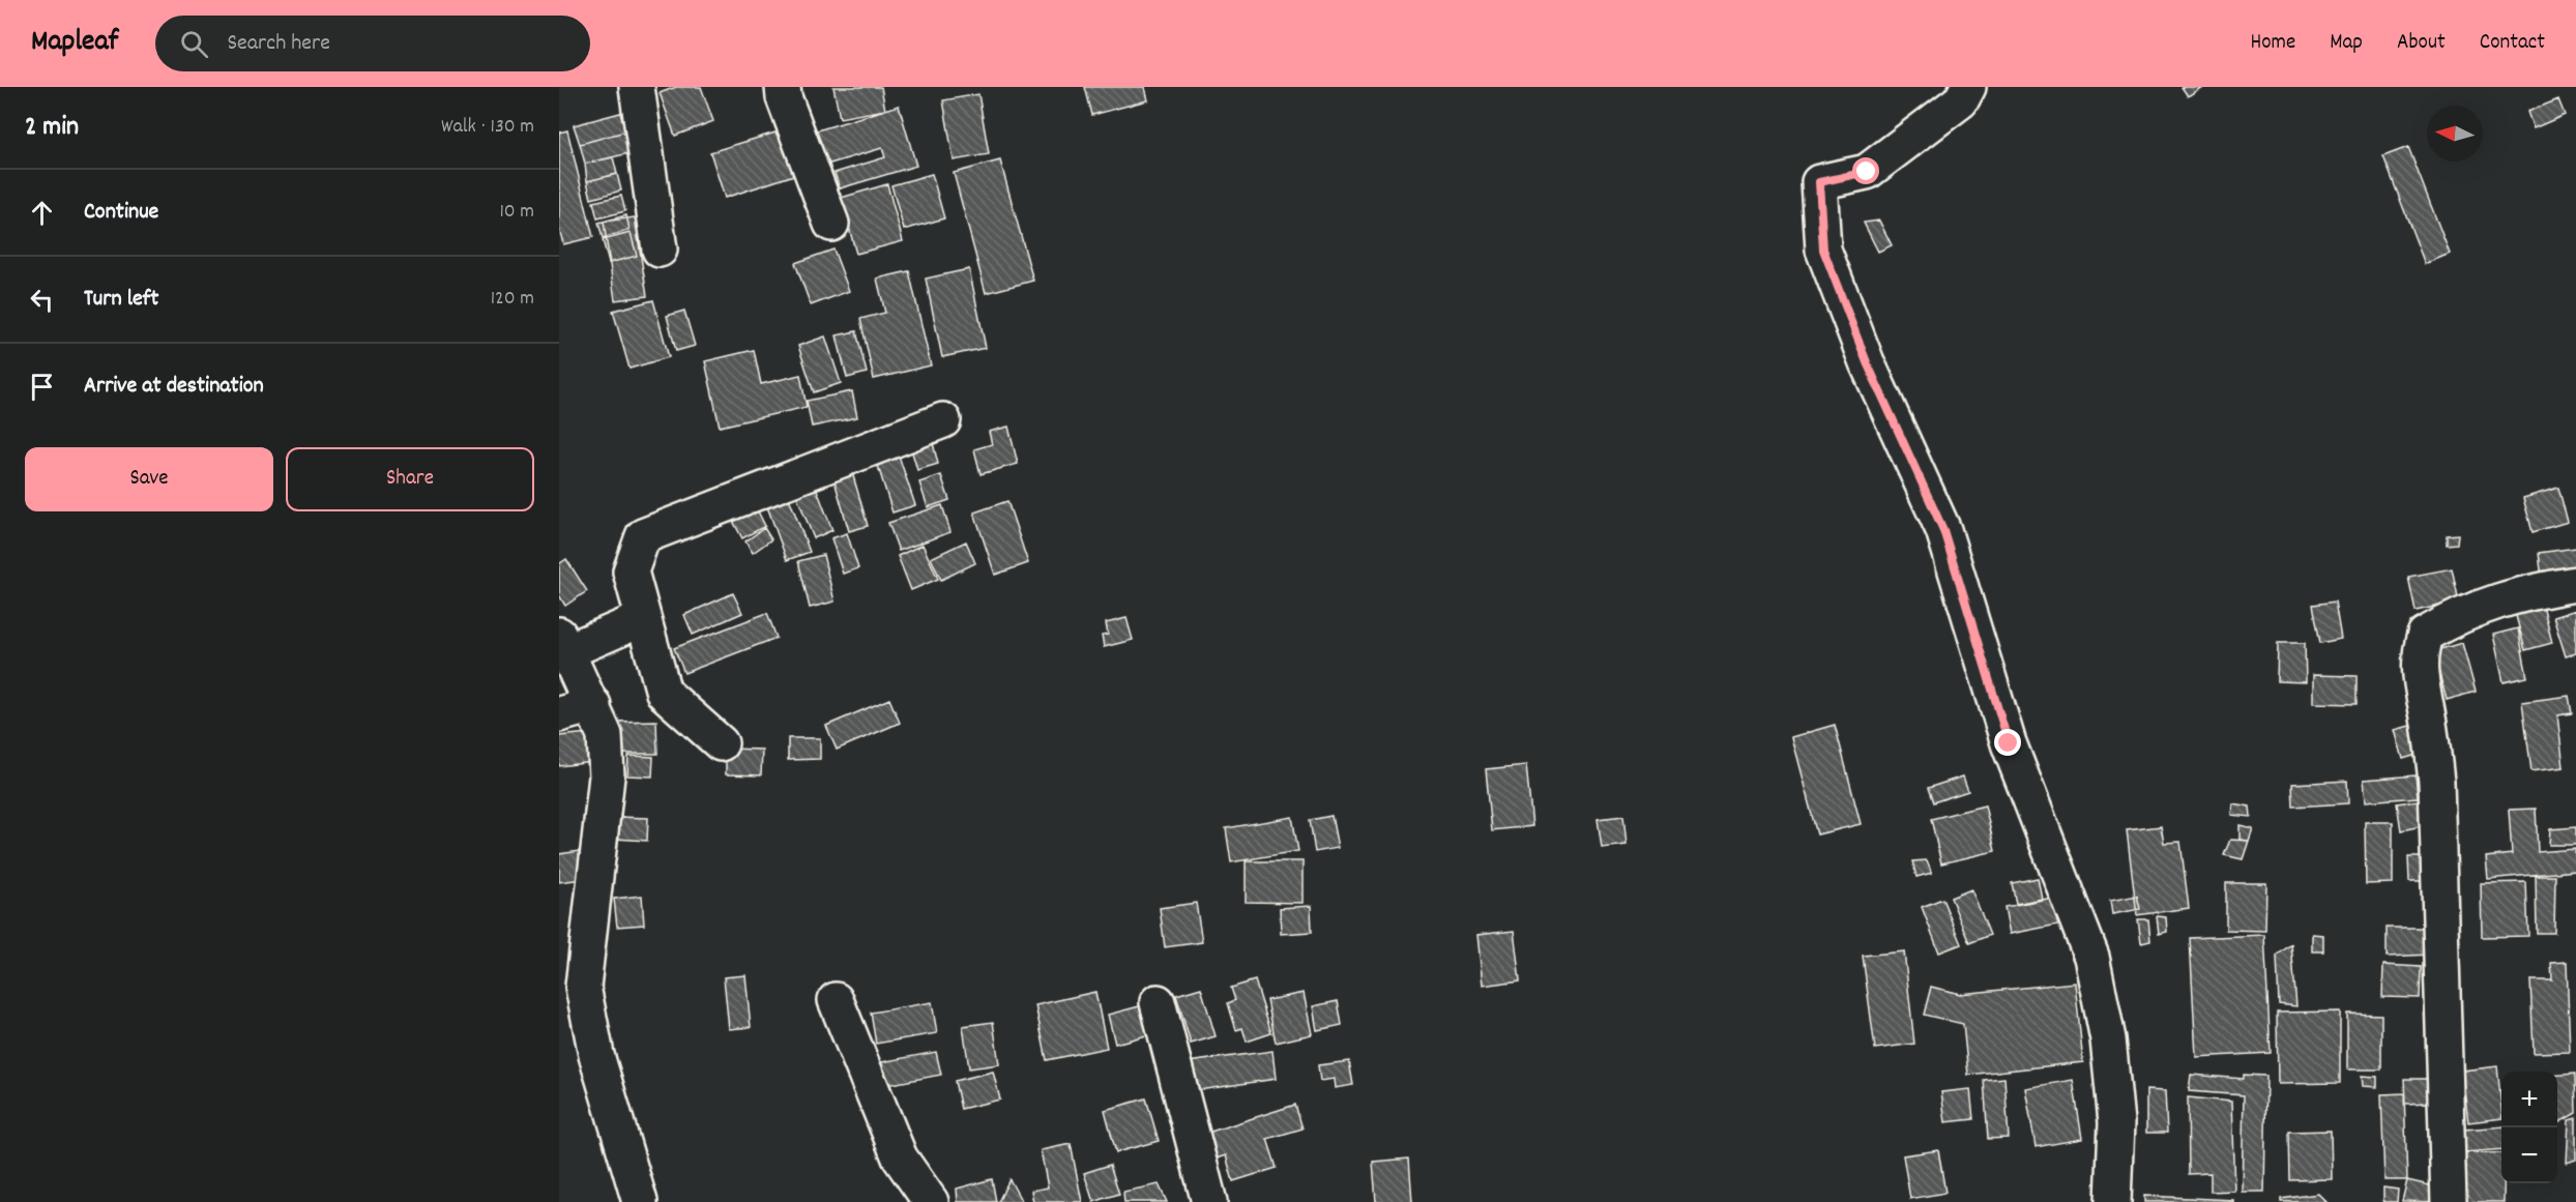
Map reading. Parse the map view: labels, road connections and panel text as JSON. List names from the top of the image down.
{
  "north": "left",
  "page": {
    "header": "Mapleaf",
    "search": "Search here",
    "nav": [
      "Home",
      "Map",
      "About",
      "Contact"
    ],
    "heading": ["2 min", "Walk · 130 m"],
    "list": [
      ["Continue", "10 m"],
      ["Turn left", "120 m"],
      "Arrive at destination"
    ],
    "buttons": ["Save", "Share"],
    "map_buttons": ["+", "−"]
  }
}
